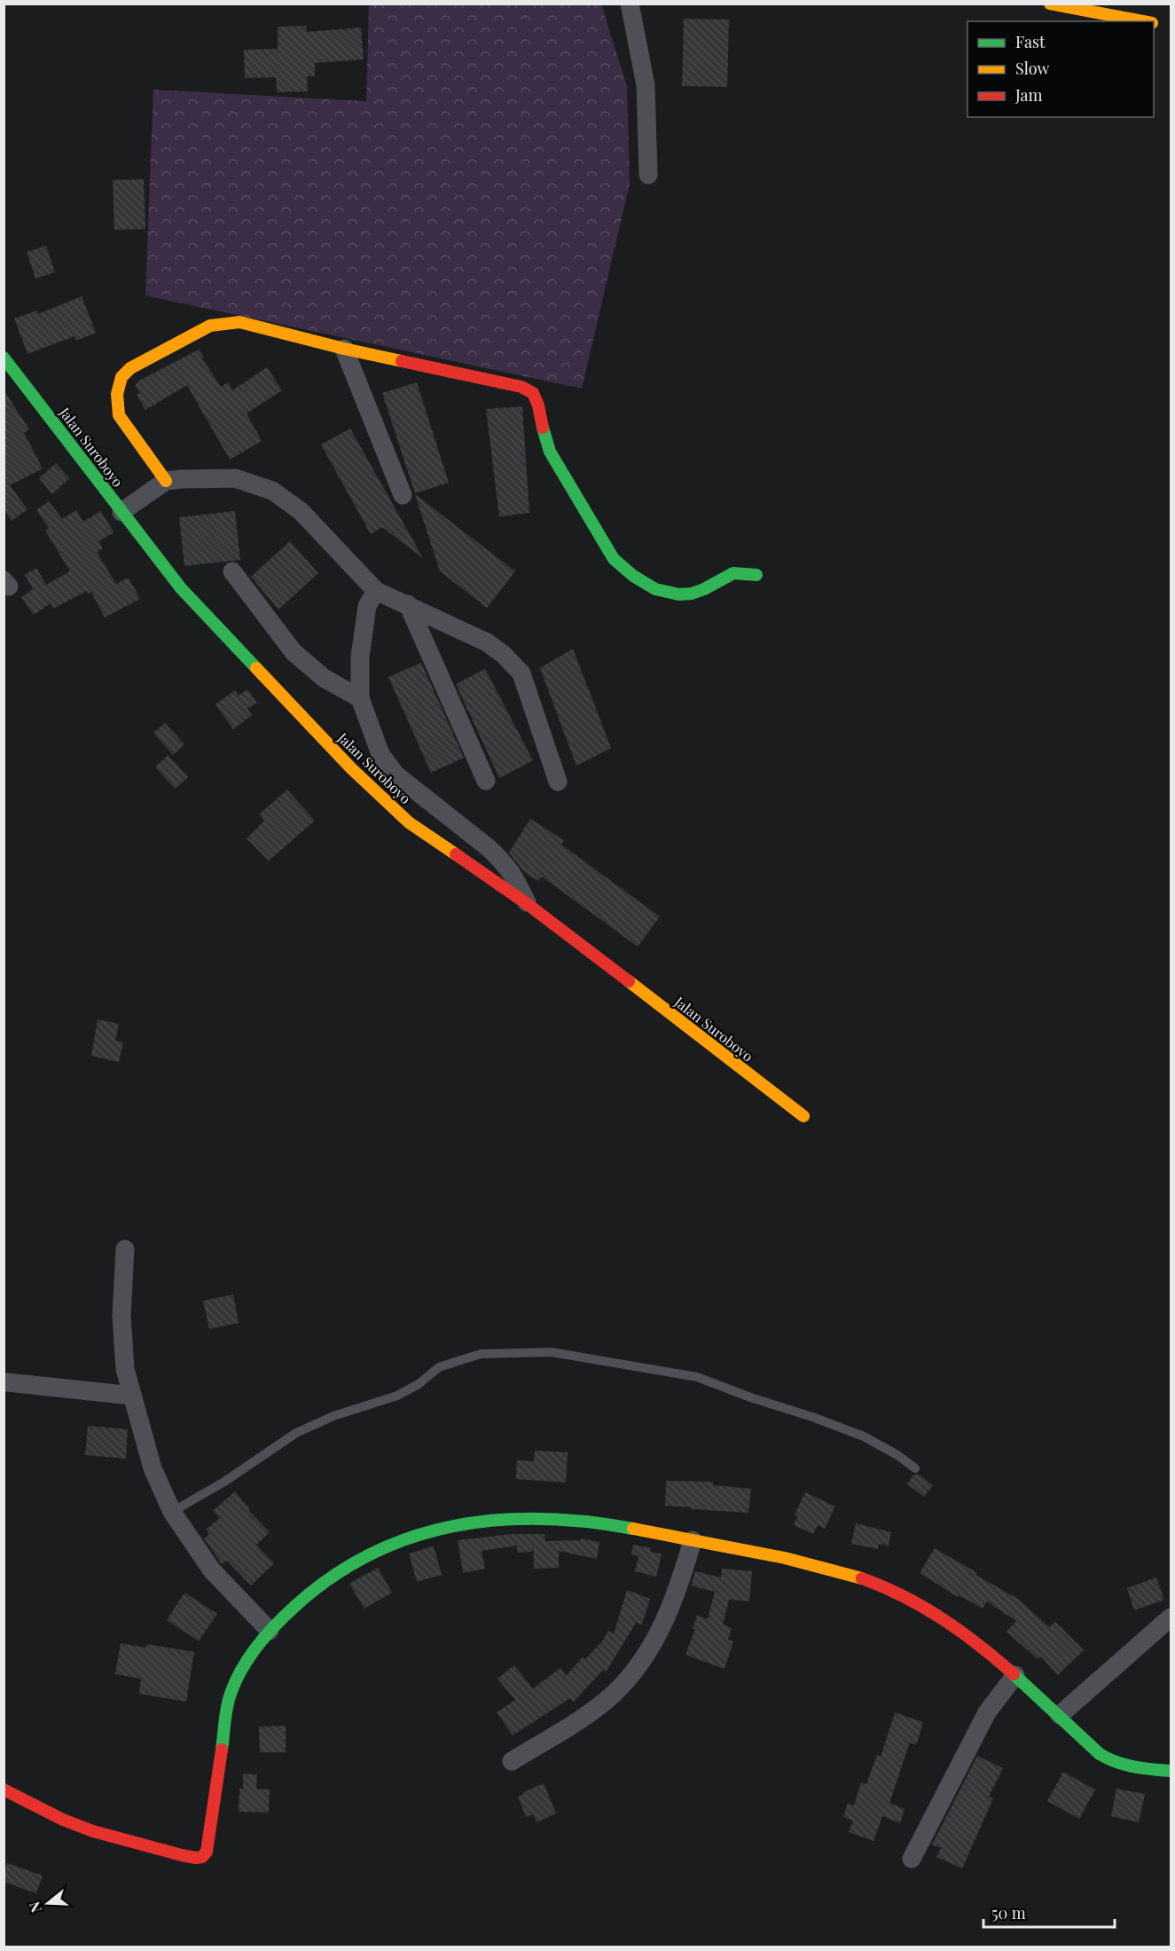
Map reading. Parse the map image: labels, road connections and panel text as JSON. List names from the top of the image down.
{
  "streets": {
    "street": ["Jalan Suroboyo"]
  },
  "legend": ["Fast", "Slow", "Jam"],
  "scale_bar": "50 m",
  "north": "left"
}
